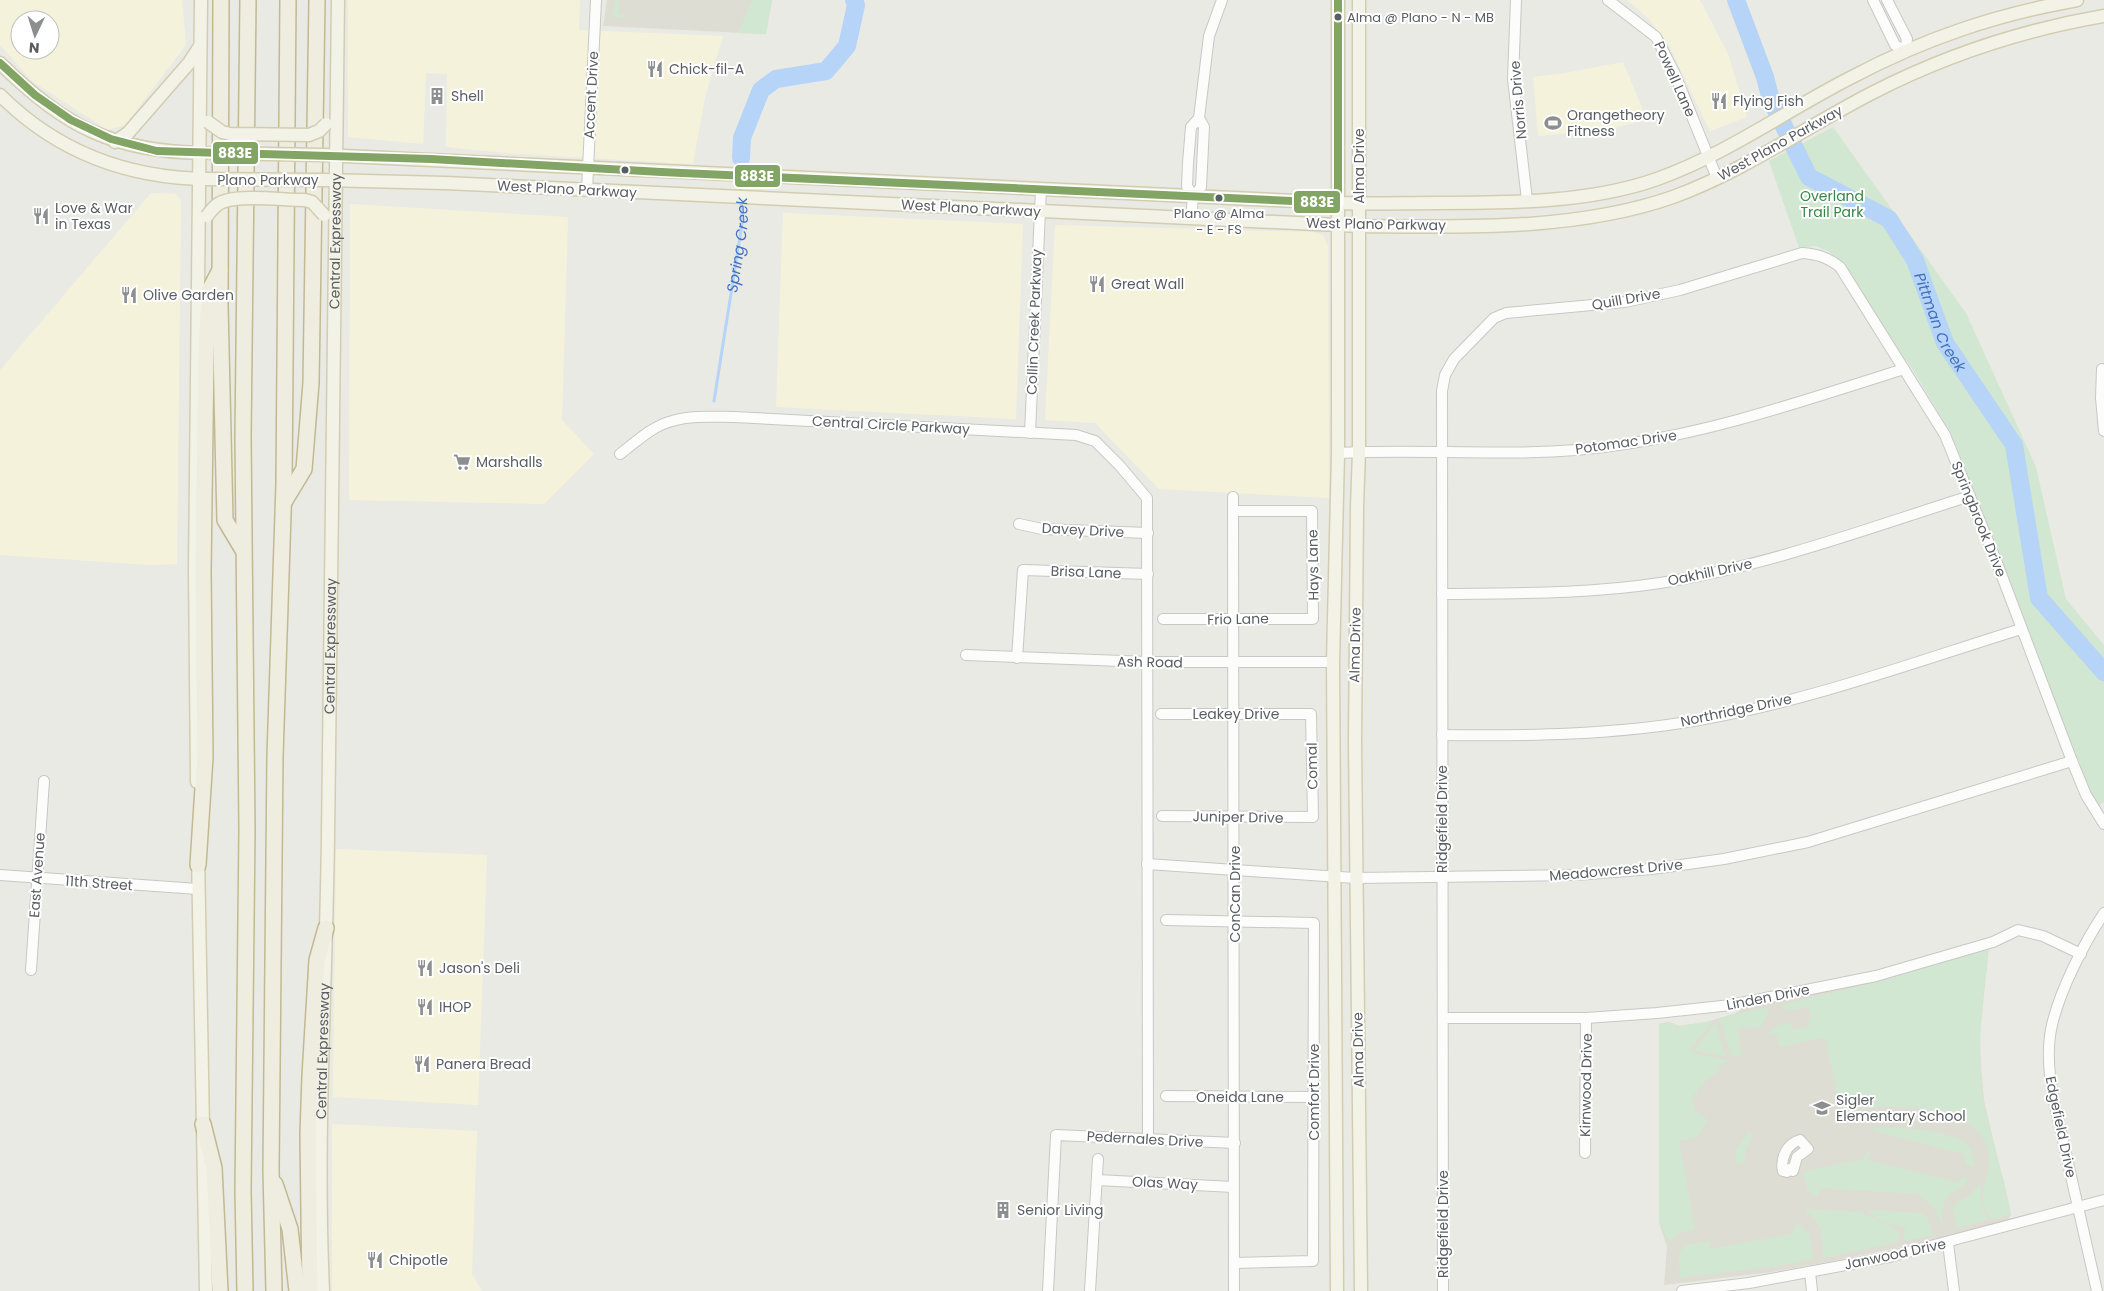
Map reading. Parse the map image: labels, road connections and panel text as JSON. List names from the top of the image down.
{
  "streets": {
    "main road": [
      "West Plano Parkway",
      "Alma Drive",
      "Plano Parkway",
      "Central Expressway"
    ],
    "street": [
      "Powell Lane",
      "Accent Drive",
      "Norris Drive",
      "Quill Drive",
      "Collin Creek Parkway",
      "Central Circle Parkway",
      "Potomac Drive",
      "Springbrook Drive",
      "Davey Drive",
      "Hays Lane",
      "Brisa Lane",
      "Oakhill Drive",
      "Frio Lane",
      "Ash Road",
      "Northridge Drive",
      "Leakey Drive",
      "Comal",
      "Juniper Drive",
      "Ridgefield Drive",
      "Meadowcrest Drive",
      "East Avenue",
      "11th Street",
      "ConCan Drive",
      "Linden Drive",
      "Kirnwood Drive",
      "Comfort Drive",
      "Oneida Lane",
      "Edgefield Drive",
      "Pedernales Drive",
      "Olas Way",
      "Janwood Drive"
    ]
  },
  "crossings": [
    ["Powell Lane", "West Plano Parkway"],
    ["Accent Drive", "West Plano Parkway"],
    ["Norris Drive", "West Plano Parkway"],
    ["West Plano Parkway", "Alma Drive"],
    ["West Plano Parkway", "Plano Parkway"],
    ["West Plano Parkway", "Central Expressway"],
    ["West Plano Parkway", "Collin Creek Parkway"],
    ["Alma Drive", "Potomac Drive"],
    ["Alma Drive", "Ash Road"],
    ["Alma Drive", "Meadowcrest Drive"],
    ["Plano Parkway", "Central Expressway"],
    ["Quill Drive", "Springbrook Drive"],
    ["Quill Drive", "Ridgefield Drive"],
    ["Collin Creek Parkway", "Central Circle Parkway"],
    ["Central Circle Parkway", "Davey Drive"],
    ["Potomac Drive", "Springbrook Drive"],
    ["Potomac Drive", "Ridgefield Drive"],
    ["Springbrook Drive", "Oakhill Drive"],
    ["Springbrook Drive", "Northridge Drive"],
    ["Springbrook Drive", "Meadowcrest Drive"],
    ["Hays Lane", "Frio Lane"],
    ["Hays Lane", "ConCan Drive"],
    ["Brisa Lane", "Ash Road"],
    ["Oakhill Drive", "Ridgefield Drive"],
    ["Frio Lane", "ConCan Drive"],
    ["Ash Road", "ConCan Drive"],
    ["Northridge Drive", "Ridgefield Drive"],
    ["Leakey Drive", "Comal"],
    ["Leakey Drive", "ConCan Drive"],
    ["Comal", "Juniper Drive"],
    ["Juniper Drive", "ConCan Drive"],
    ["Ridgefield Drive", "Meadowcrest Drive"],
    ["Ridgefield Drive", "Linden Drive"],
    ["Meadowcrest Drive", "ConCan Drive"],
    ["East Avenue", "11th Street"],
    ["ConCan Drive", "Comfort Drive"],
    ["ConCan Drive", "Oneida Lane"],
    ["ConCan Drive", "Pedernales Drive"],
    ["ConCan Drive", "Olas Way"],
    ["Linden Drive", "Kirnwood Drive"],
    ["Linden Drive", "Edgefield Drive"],
    ["Comfort Drive", "Oneida Lane"],
    ["Edgefield Drive", "Janwood Drive"]
  ],
  "water": ["Spring Creek", "Pittman Creek"],
  "parks": ["Overland Trail Park"],
  "places": {
    "other": ["Alma @ Plano - N - MB", "Plano @ Alma - E - FS"],
    "restaurant": [
      "Chick-fil-A",
      "Flying Fish",
      "Love & War in Texas",
      "Great Wall",
      "Olive Garden",
      "Jason's Deli",
      "IHOP",
      "Panera Bread",
      "Chipotle"
    ],
    "building": ["Shell", "Senior Living"],
    "sports": ["Orangetheory Fitness"],
    "supermarket": ["Marshalls"],
    "school or university": ["Sigler Elementary School"]
  },
  "lines": ["transit line 883E"],
  "north": "bottom"
}
